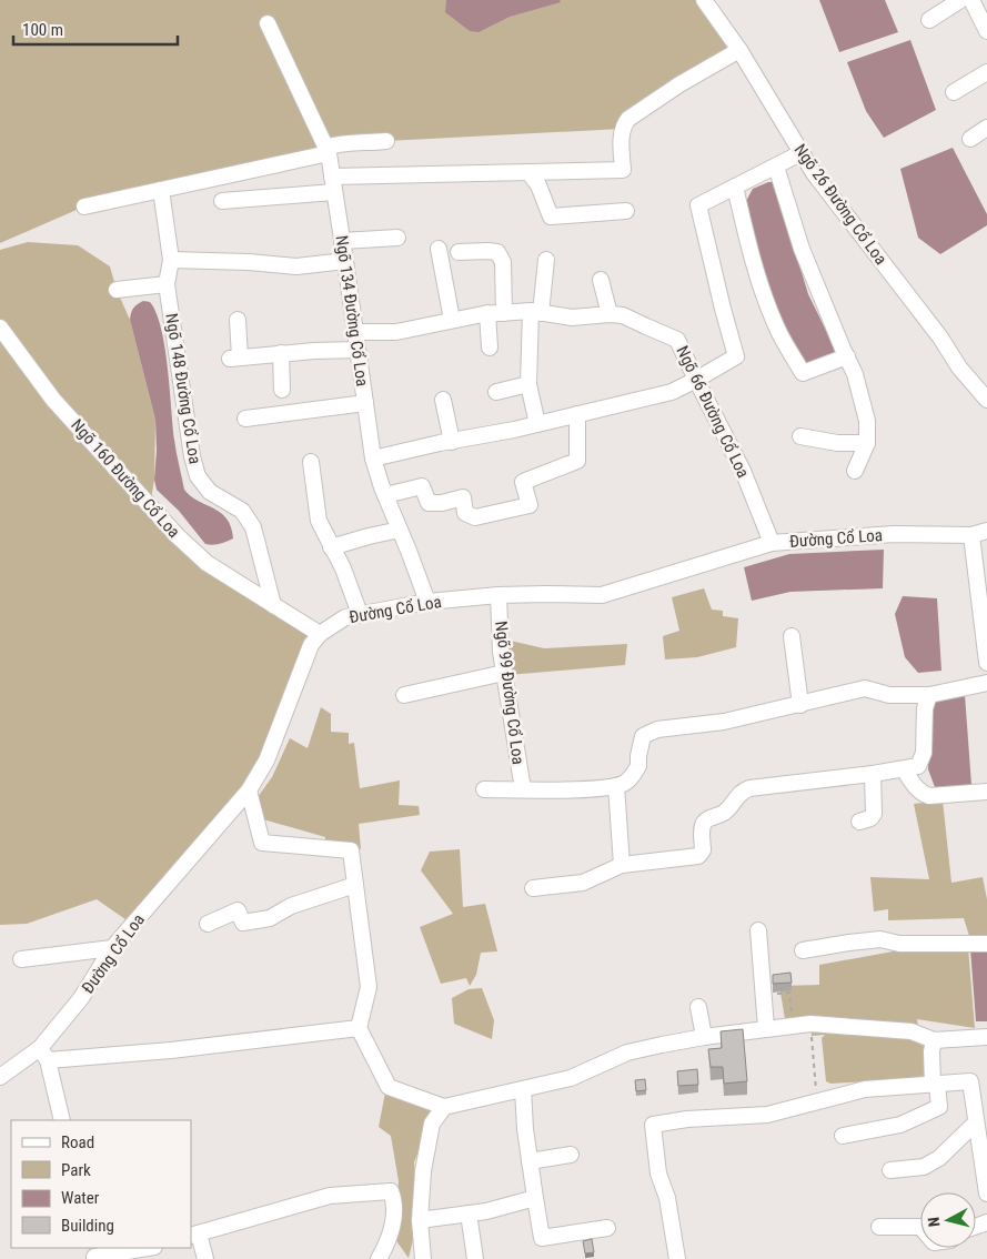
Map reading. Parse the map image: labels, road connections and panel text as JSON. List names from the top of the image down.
{
  "streets": {
    "street": [
      "Ngõ 26 Đường Cổ Loa",
      "Ngõ 134 Đường Cổ Loa",
      "Ngõ 148 Đường Cổ Loa",
      "Ngõ 66 Đường Cổ Loa",
      "Ngõ 160 Đường Cổ Loa",
      "Đường Cổ Loa",
      "Ngõ 99 Đường Cổ Loa"
    ]
  },
  "crossings": [
    ["Ngõ 134 Đường Cổ Loa", "Ngõ 66 Đường Cổ Loa"],
    ["Ngõ 134 Đường Cổ Loa", "Đường Cổ Loa"],
    ["Ngõ 148 Đường Cổ Loa", "Ngõ 160 Đường Cổ Loa"],
    ["Ngõ 66 Đường Cổ Loa", "Đường Cổ Loa"],
    ["Đường Cổ Loa", "Ngõ 99 Đường Cổ Loa"]
  ],
  "legend": [
    "Road",
    "Park",
    "Water",
    "Building"
  ],
  "scale_bar": "100 m",
  "north": "left"
}
